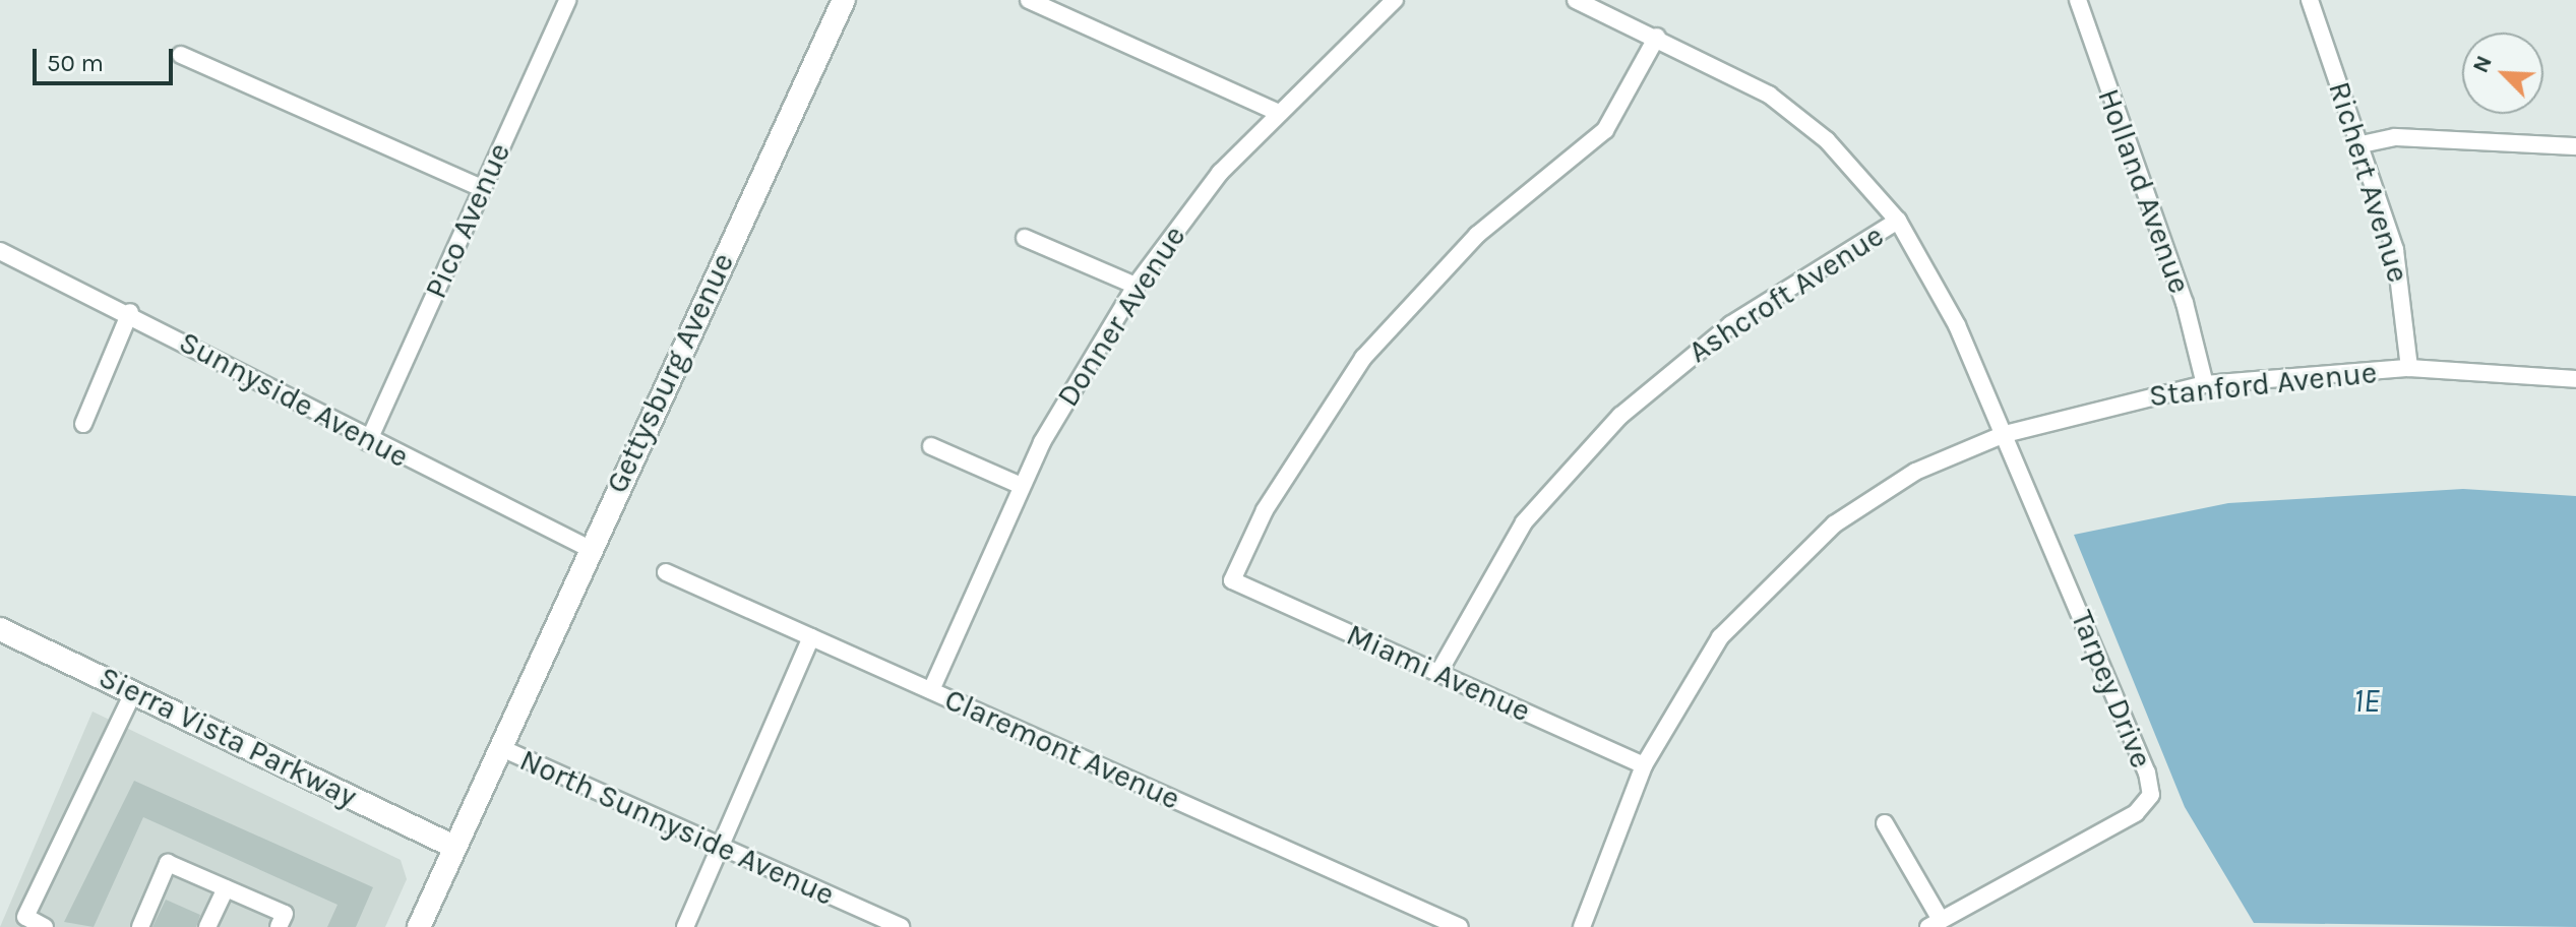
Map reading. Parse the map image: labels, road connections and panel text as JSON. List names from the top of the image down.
{
  "streets": {
    "street": [
      "Richert Avenue",
      "Holland Avenue",
      "Pico Avenue",
      "Ashcroft Avenue",
      "Donner Avenue",
      "Gettysburg Avenue",
      "Stanford Avenue",
      "Sunnyside Avenue",
      "Miami Avenue",
      "Tarpey Drive",
      "Sierra Vista Parkway",
      "Claremont Avenue",
      "North Sunnyside Avenue"
    ]
  },
  "crossings": [
    ["Richert Avenue", "Stanford Avenue"],
    ["Holland Avenue", "Stanford Avenue"],
    ["Pico Avenue", "Sunnyside Avenue"],
    ["Ashcroft Avenue", "Miami Avenue"],
    ["Donner Avenue", "Claremont Avenue"],
    ["Gettysburg Avenue", "Sunnyside Avenue"],
    ["Gettysburg Avenue", "Sierra Vista Parkway"],
    ["Gettysburg Avenue", "North Sunnyside Avenue"],
    ["Stanford Avenue", "Tarpey Drive"]
  ],
  "water": ["1E"],
  "scale_bar": "50 m",
  "north": "top left"
}
